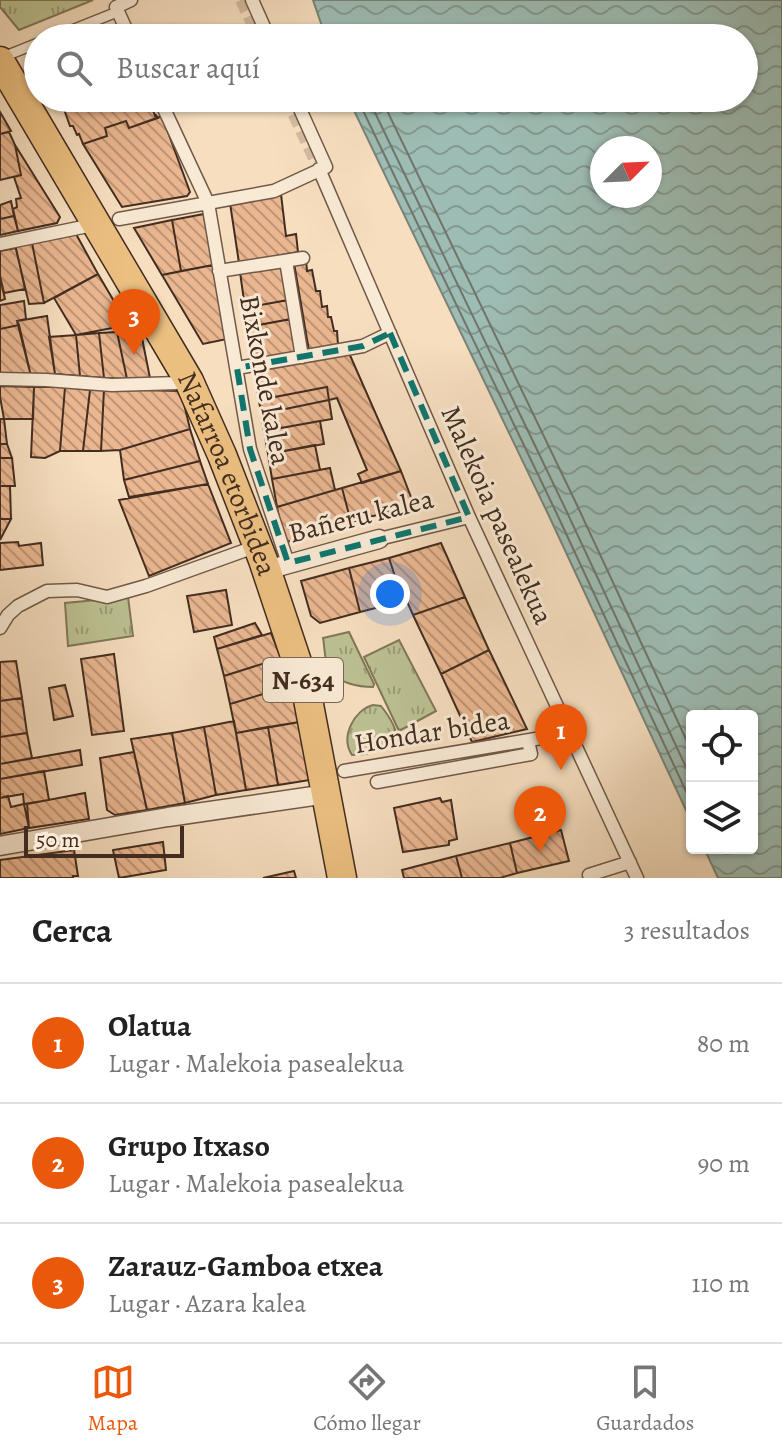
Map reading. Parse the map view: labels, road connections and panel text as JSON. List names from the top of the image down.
{
  "streets": {
    "highway": ["Nafarroa etorbidea", "N-634"],
    "street": [
      "Bixkonde kalea",
      "Malekoia pasealekua",
      "Bañeru kalea",
      "Hondar bidea"
    ]
  },
  "crossings": [
    ["Bixkonde kalea", "Nafarroa etorbidea"],
    ["Bixkonde kalea", "Bañeru kalea"],
    ["Nafarroa etorbidea", "Bañeru kalea"],
    ["Malekoia pasealekua", "Bañeru kalea"],
    ["Malekoia pasealekua", "Hondar bidea"]
  ],
  "scale_bar": "50 m",
  "north": "top right",
  "page": {
    "search": "Buscar aquí",
    "pins": ["3", "1", "2"],
    "scale": "50 m",
    "heading": ["Cerca", "3 resultados"],
    "list": [
      {
        "mark": "1",
        "name": "Olatua",
        "note": "Lugar · Malekoia pasealekua",
        "value": "80 m"
      },
      {
        "mark": "2",
        "name": "Grupo Itxaso",
        "note": "Lugar · Malekoia pasealekua",
        "value": "90 m"
      },
      {
        "mark": "3",
        "name": "Zarauz-Gamboa etxea",
        "note": "Lugar · Azara kalea",
        "value": "110 m"
      }
    ],
    "nav": ["Mapa", "Cómo llegar", "Guardados"]
  }
}
